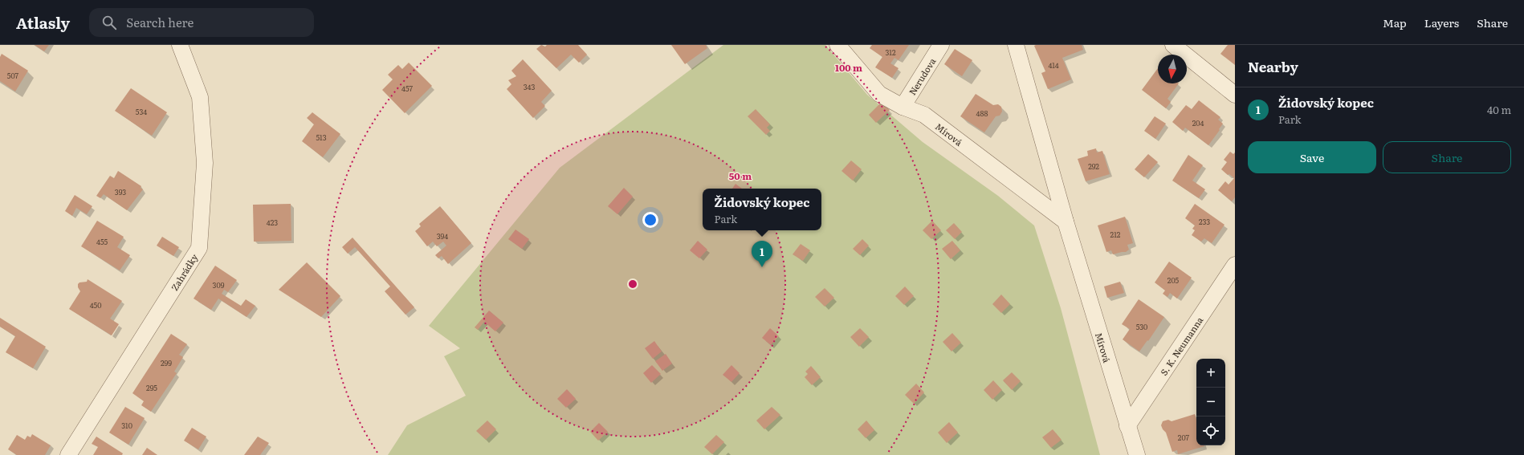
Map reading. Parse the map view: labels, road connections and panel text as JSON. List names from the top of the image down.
{
  "streets": {
    "street": [
      "Nerudova",
      "Mírová",
      "Zahrádky",
      "S. K. Neumanna"
    ]
  },
  "crossings": [
    ["Nerudova", "Mírová"],
    ["Mírová", "S. K. Neumanna"]
  ],
  "house_numbers": [
    "312",
    "414",
    "507",
    "343",
    "457",
    "534",
    "488",
    "204",
    "513",
    "292",
    "393",
    "233",
    "423",
    "212",
    "394",
    "455",
    "205",
    "309",
    "450",
    "530",
    "299",
    "295",
    "310",
    "207"
  ],
  "north": "bottom",
  "page": {
    "header": "Atlasly",
    "search": "Search here",
    "nav": ["Map", "Layers", "Share"],
    "heading": "Nearby",
    "list": [
      {
        "mark": "1",
        "name": "Židovský kopec",
        "note": "Park",
        "value": "40 m"
      }
    ],
    "buttons": ["Save", "Share"],
    "popup": ["Židovský kopec", "Park"],
    "pins": "1",
    "map_buttons": ["+", "−"]
  },
  "rings": ["100 m", "50 m"]
}
